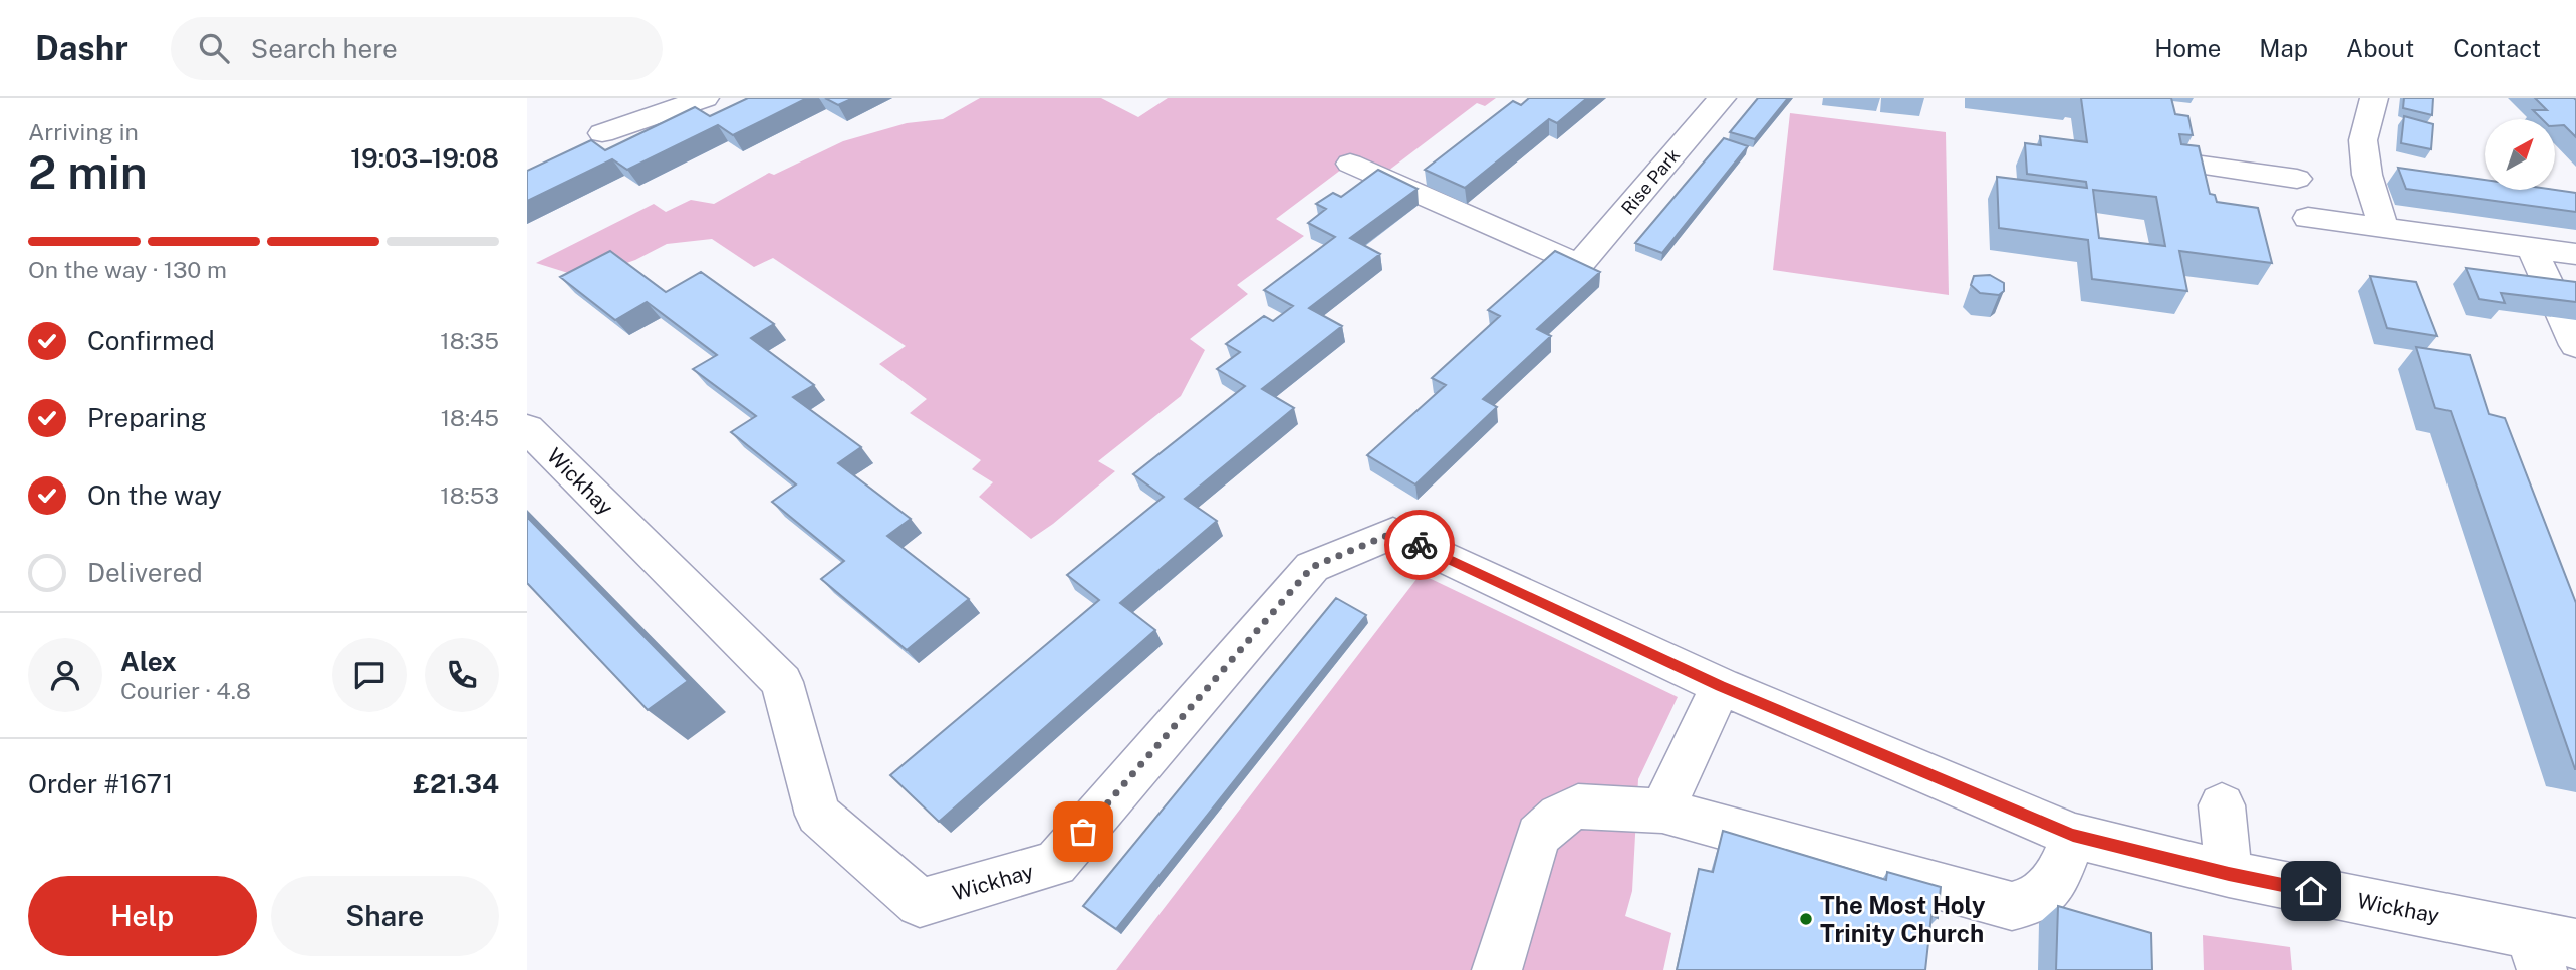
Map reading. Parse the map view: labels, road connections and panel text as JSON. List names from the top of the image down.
{
  "streets": {
    "street": ["Rise Park", "Wickhay"]
  },
  "places": ["The Most Holy Trinity Church"],
  "north": "top right",
  "page": {
    "header": "Dashr",
    "search": "Search here",
    "nav": [
      "Home",
      "Map",
      "About",
      "Contact"
    ],
    "heading": ["2 min", "Arriving in", "19:03–19:08"],
    "panel": [
      "Alex",
      "Courier · 4.8",
      "Order #1671",
      "£21.34"
    ],
    "bar": "On the way · 130 m",
    "list": [
      ["Confirmed", "18:35"],
      ["Preparing", "18:45"],
      ["On the way", "18:53"],
      "Delivered"
    ],
    "buttons": ["Help", "Share"]
  }
}
